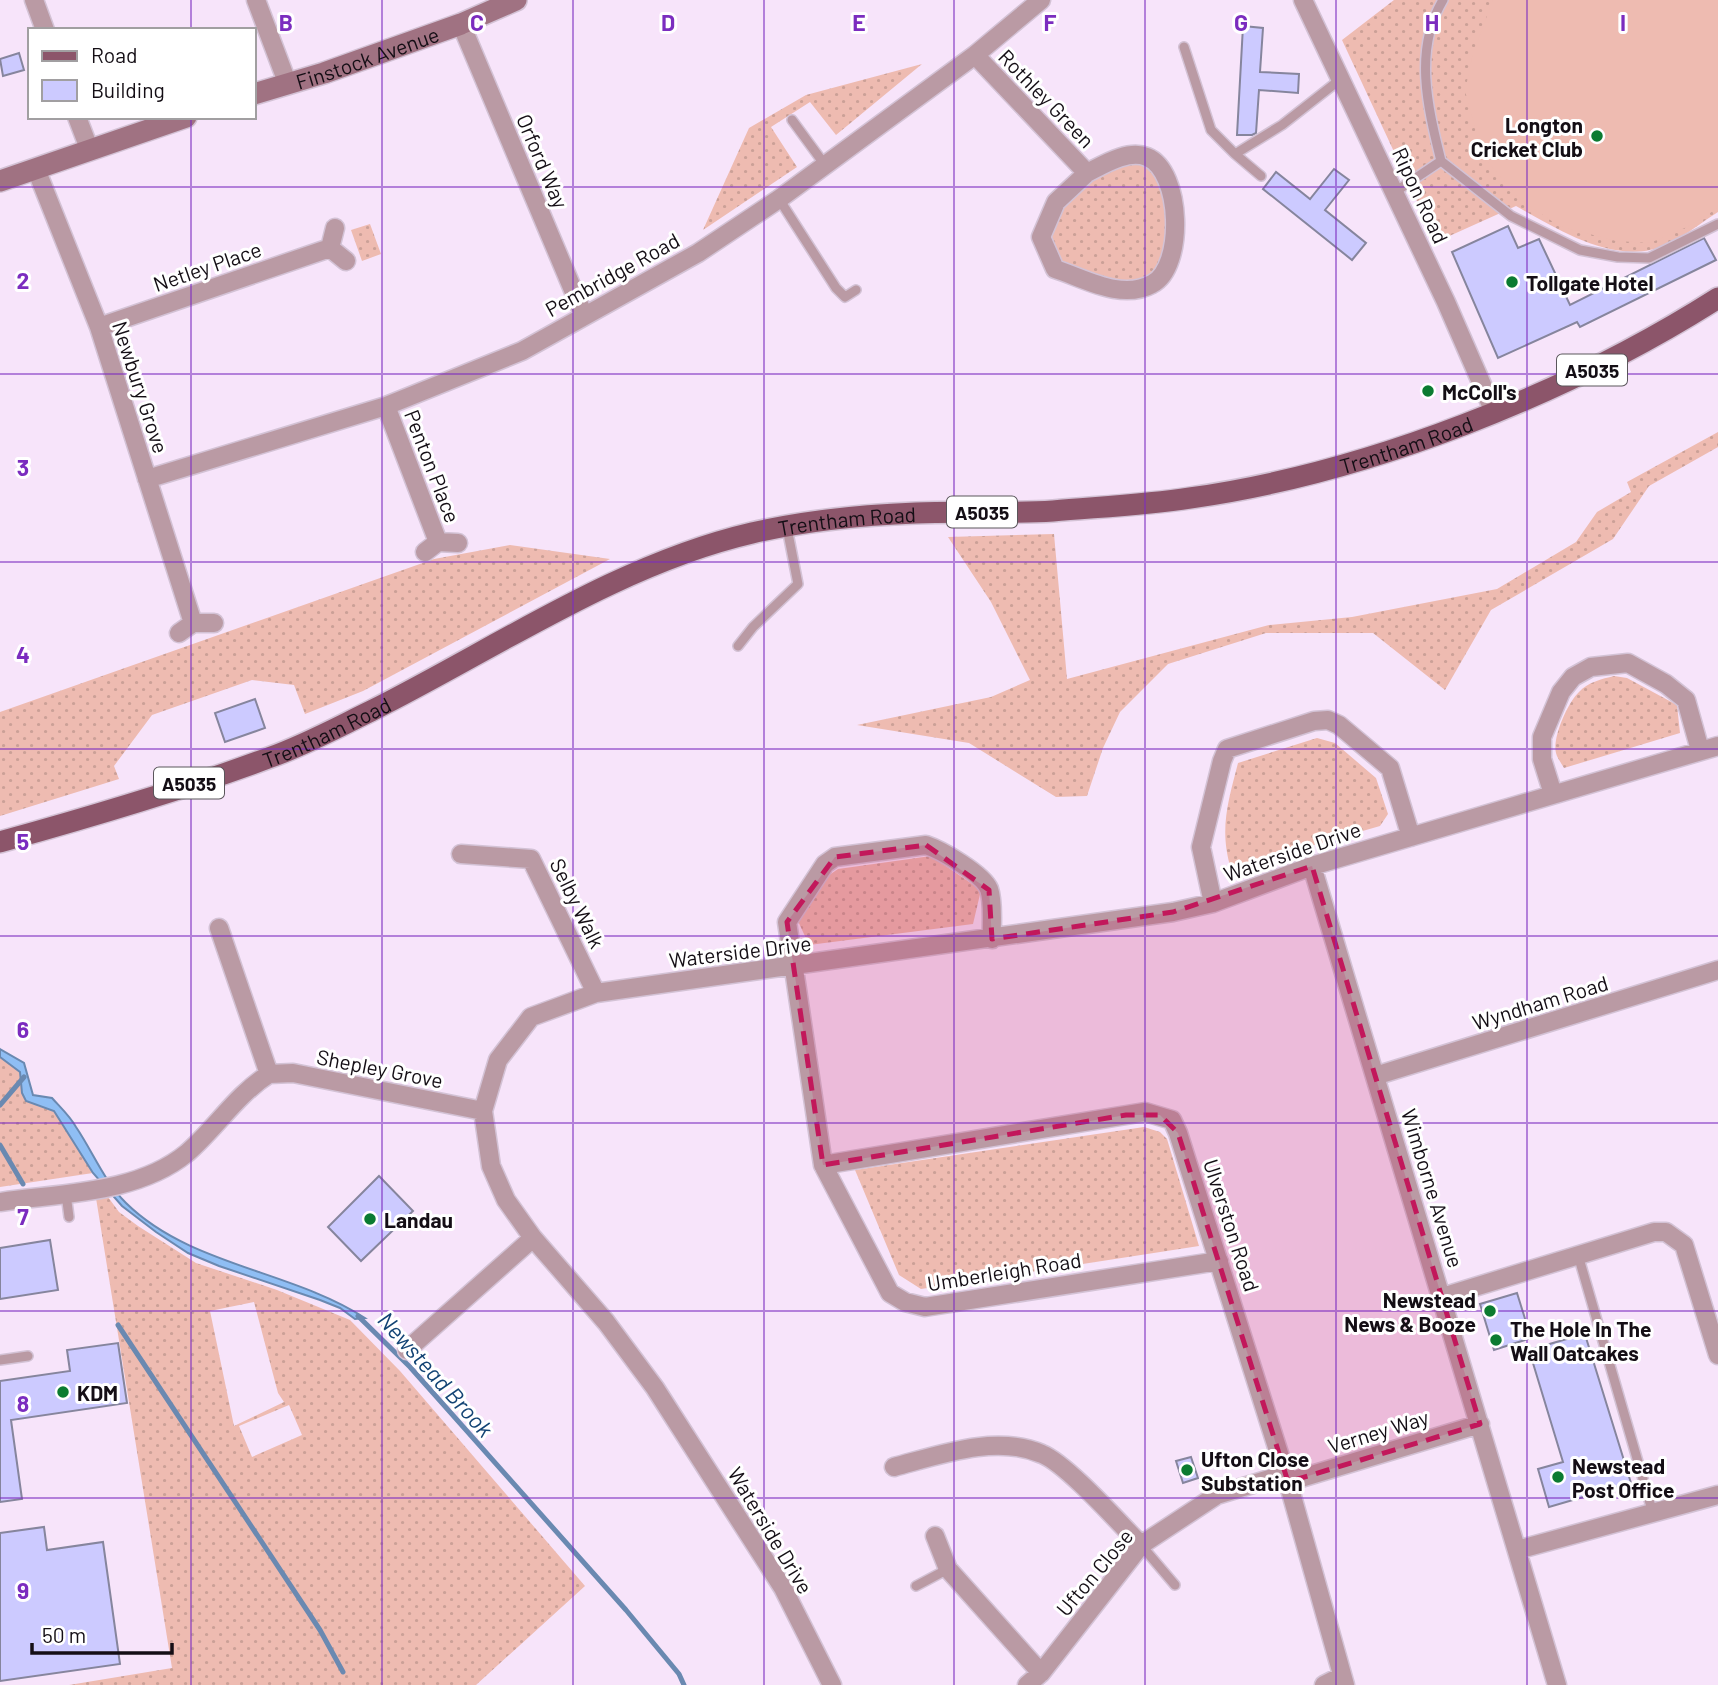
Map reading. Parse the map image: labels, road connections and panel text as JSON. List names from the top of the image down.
{
  "streets": {
    "main road": ["A5035", "Trentham Road"],
    "street": [
      "Finstock Avenue",
      "Rothley Green",
      "Orford Way",
      "Ripon Road",
      "Netley Place",
      "Pembridge Road",
      "Newbury Grove",
      "Penton Place",
      "Waterside Drive",
      "Selby Walk",
      "Wyndham Road",
      "Shepley Grove",
      "Wimborne Avenue",
      "Ulverston Road",
      "Umberleigh Road",
      "Verney Way",
      "Ufton Close"
    ]
  },
  "crossings": [
    ["Finstock Avenue", "Orford Way"],
    ["Rothley Green", "Pembridge Road"],
    ["Orford Way", "Pembridge Road"],
    ["Ripon Road", "Trentham Road"],
    ["Netley Place", "Newbury Grove"],
    ["Pembridge Road", "Newbury Grove"],
    ["Pembridge Road", "Penton Place"],
    ["Waterside Drive", "Selby Walk"],
    ["Waterside Drive", "Shepley Grove"],
    ["Waterside Drive", "Wimborne Avenue"],
    ["Waterside Drive", "Umberleigh Road"],
    ["Wyndham Road", "Wimborne Avenue"],
    ["Wimborne Avenue", "Verney Way"],
    ["Ulverston Road", "Umberleigh Road"],
    ["Ulverston Road", "Verney Way"],
    ["Ulverston Road", "Ufton Close"],
    ["Verney Way", "Ufton Close"]
  ],
  "water": ["Newstead Brook"],
  "places": [
    "Longton Cricket Club",
    "Tollgate Hotel",
    "McColl's",
    "Landau",
    "Newstead News & Booze",
    "The Hole In The Wall Oatcakes",
    "KDM",
    "Ufton Close Substation",
    "Newstead Post Office"
  ],
  "legend": ["Road", "Building"],
  "scale_bar": "50 m",
  "grid": {
    "columns": [
      "B",
      "C",
      "D",
      "E",
      "F",
      "G",
      "H",
      "I"
    ],
    "rows": [
      "2",
      "3",
      "4",
      "5",
      "6",
      "7",
      "8",
      "9"
    ]
  }
}
